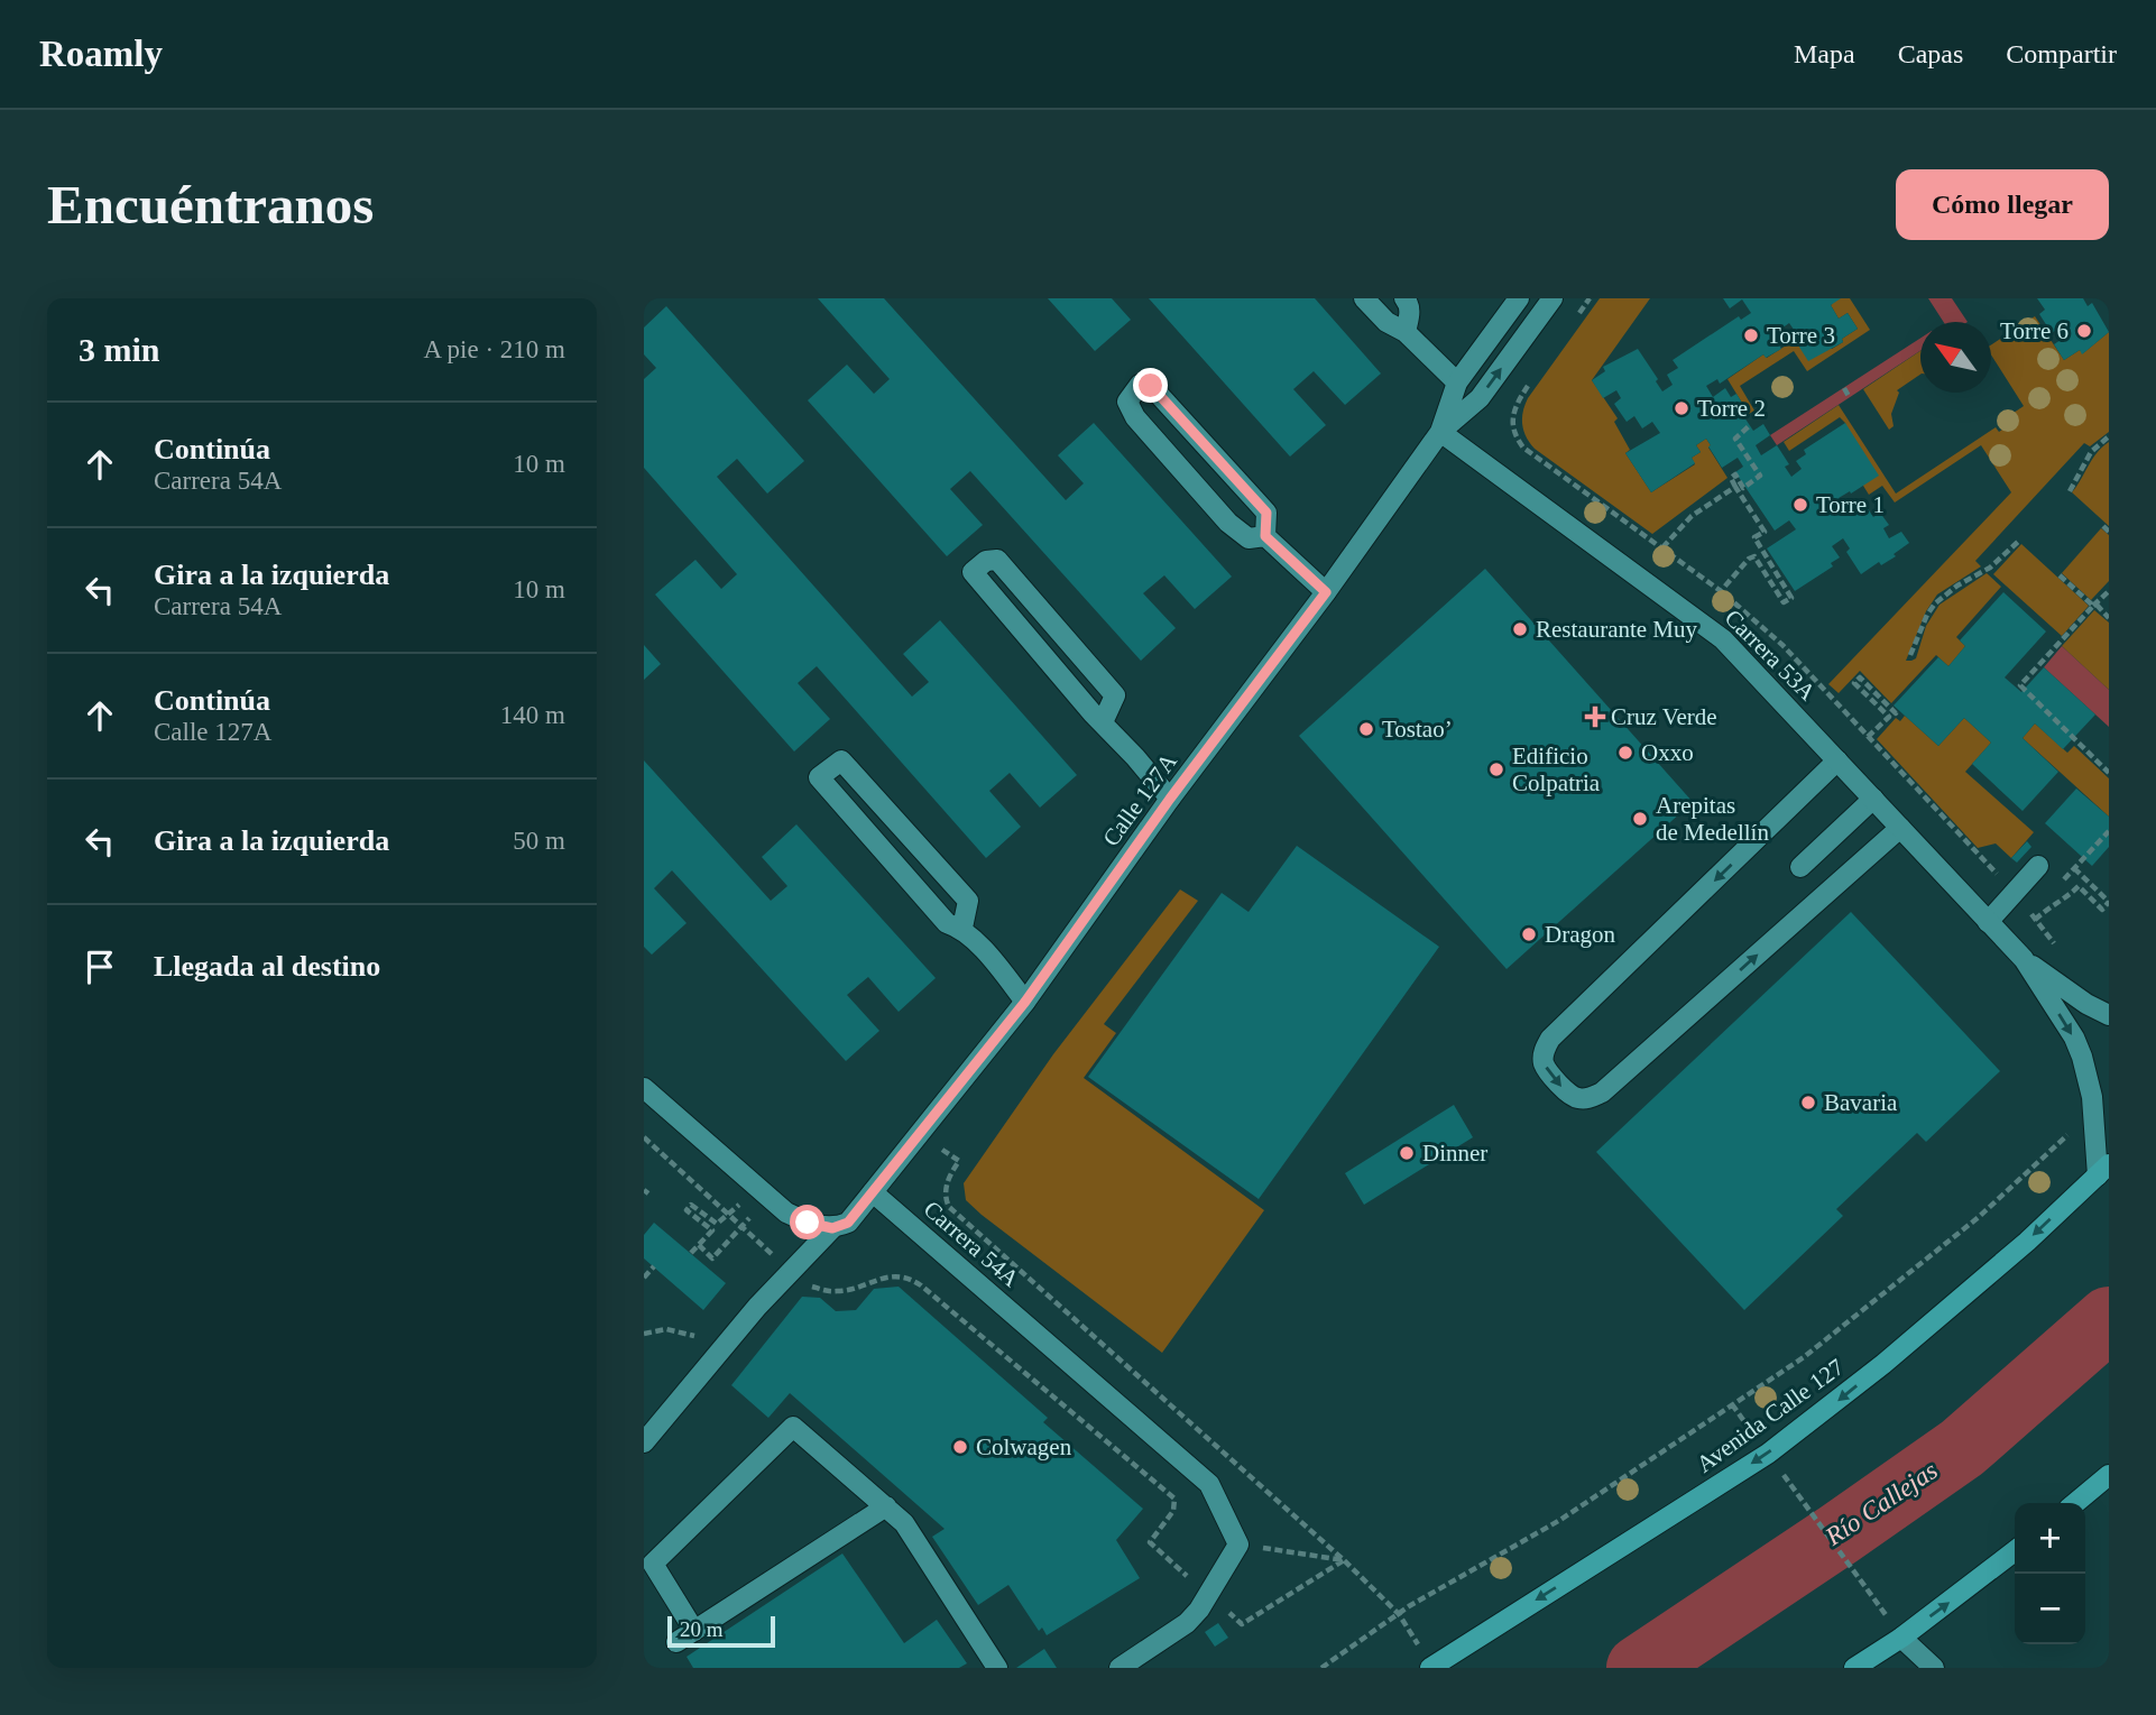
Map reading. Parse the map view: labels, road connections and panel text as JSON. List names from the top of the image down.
{
  "streets": {
    "main road": ["Avenida Calle 127"],
    "street": ["Carrera 53A", "Calle 127A", "Carrera 54A"]
  },
  "crossings": [
    ["Carrera 53A", "Calle 127A"],
    ["Carrera 53A", "Avenida Calle 127"],
    ["Calle 127A", "Carrera 54A"]
  ],
  "one_way": ["Avenida Calle 127"],
  "water": ["Río Callejas"],
  "places": {
    "other": [
      "Torre 6",
      "Torre 3",
      "Torre 2",
      "Torre 1",
      "Restaurante Muy",
      "Tostao’",
      "Oxxo",
      "Edificio Colpatria",
      "Arepitas de Medellín",
      "Dragon",
      "Bavaria",
      "Dinner",
      "Colwagen"
    ],
    "health": ["Cruz Verde"]
  },
  "scale_bar": "20 m",
  "north": "top left",
  "page": {
    "header": "Roamly",
    "nav": ["Mapa", "Capas", "Compartir"],
    "buttons": "Cómo llegar",
    "title": "Encuéntranos",
    "heading": ["3 min", "A pie · 210 m"],
    "list": [
      ["Continúa", "Carrera 54A", "10 m"],
      ["Gira a la izquierda", "Carrera 54A", "10 m"],
      ["Continúa", "Calle 127A", "140 m"],
      ["Gira a la izquierda", "50 m"],
      "Llegada al destino"
    ],
    "map_buttons": ["+", "−"],
    "scale": "20 m"
  }
}
